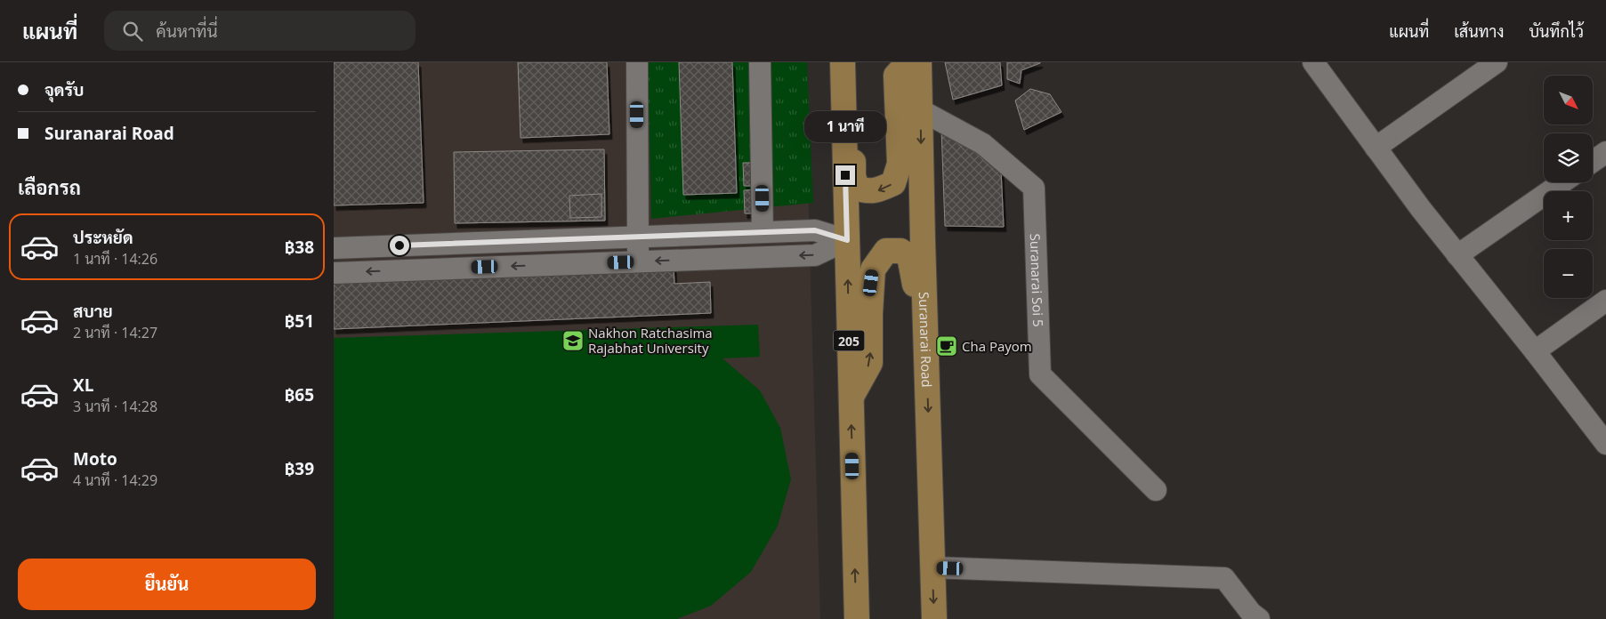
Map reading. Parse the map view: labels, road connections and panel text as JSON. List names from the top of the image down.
{
  "streets": {
    "main road": ["205", "Suranarai Road"],
    "street": ["Suranarai Soi 5"]
  },
  "crossings": [
    ["Suranarai Soi 5", "Suranarai Road"]
  ],
  "places": {
    "school or university": ["Nakhon Ratchasima Rajabhat University"],
    "cafe": ["Cha Payom"]
  },
  "north": "bottom right",
  "page": {
    "header": "แผนที่",
    "search": "ค้นหาที่นี่",
    "nav": ["แผนที่", "เส้นทาง", "บันทึกไว้"],
    "banner": ["จุดรับ", "Suranarai Road"],
    "map_buttons": ["+", "−"],
    "bubble": "1 นาที",
    "heading": "เลือกรถ",
    "list": [
      {
        "name": "ประหยัด",
        "note": "1 นาที · 14:26",
        "value": "฿38"
      },
      {
        "name": "สบาย",
        "note": "2 นาที · 14:27",
        "value": "฿51"
      },
      {
        "name": "XL",
        "note": "3 นาที · 14:28",
        "value": "฿65"
      },
      {
        "name": "Moto",
        "note": "4 นาที · 14:29",
        "value": "฿39"
      }
    ],
    "buttons": "ยืนยัน"
  }
}
